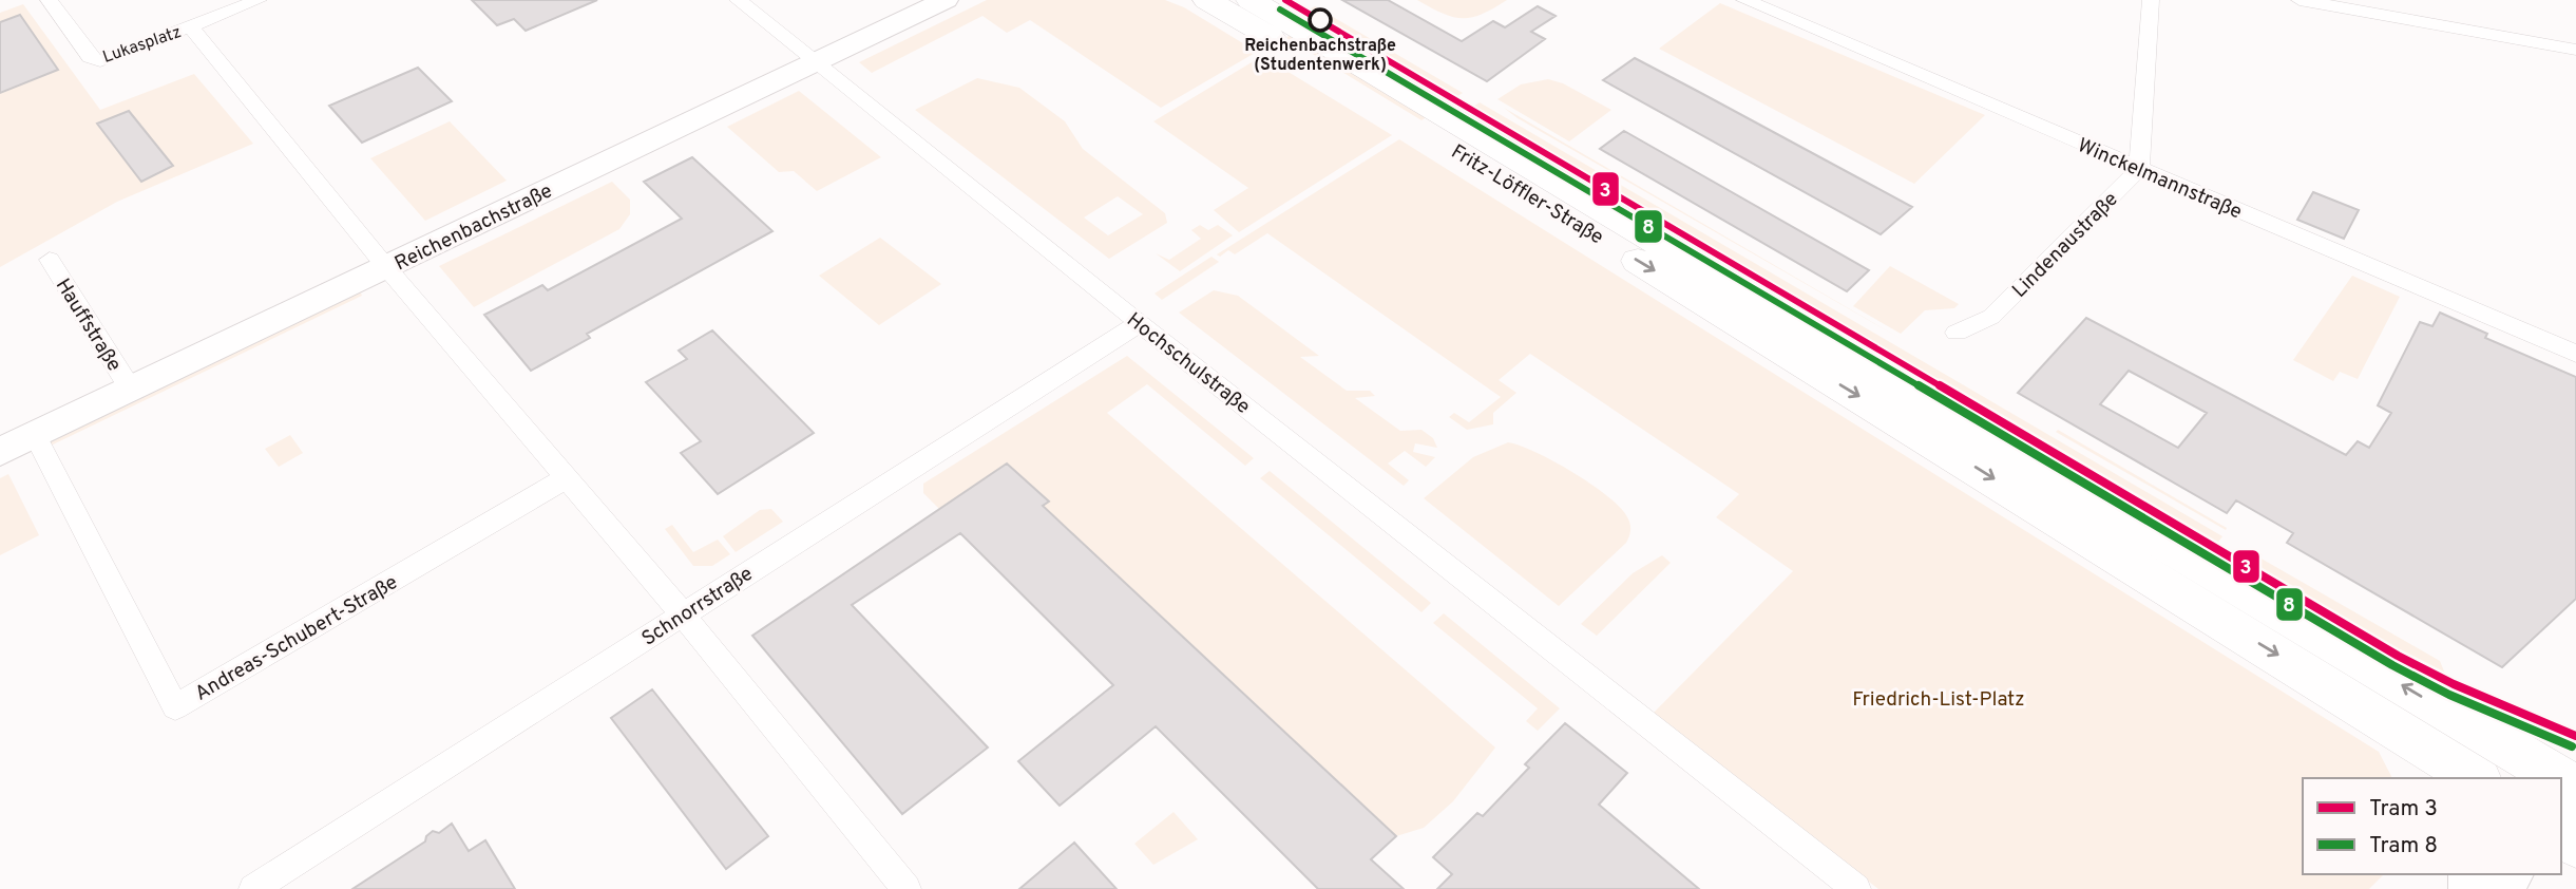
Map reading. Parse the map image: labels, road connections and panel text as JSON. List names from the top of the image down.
{
  "streets": {
    "main road": ["Fritz-Löffler-Straße"],
    "street": [
      "Lukasplatz",
      "Winckelmannstraße",
      "Reichenbachstraße",
      "Lindenaustraße",
      "Hauffstraße",
      "Hochschulstraße",
      "Schnorrstraße",
      "Andreas-Schubert-Straße"
    ]
  },
  "crossings": [
    ["Winckelmannstraße", "Lindenaustraße"],
    ["Reichenbachstraße", "Hauffstraße"],
    ["Reichenbachstraße", "Hochschulstraße"],
    ["Reichenbachstraße", "Andreas-Schubert-Straße"],
    ["Hochschulstraße", "Schnorrstraße"]
  ],
  "parks": ["Friedrich-List-Platz"],
  "places": ["Reichenbachstraße (Studentenwerk)"],
  "lines": ["tram line 3", "tram line 8"],
  "legend": ["Tram 3", "Tram 8"]
}
